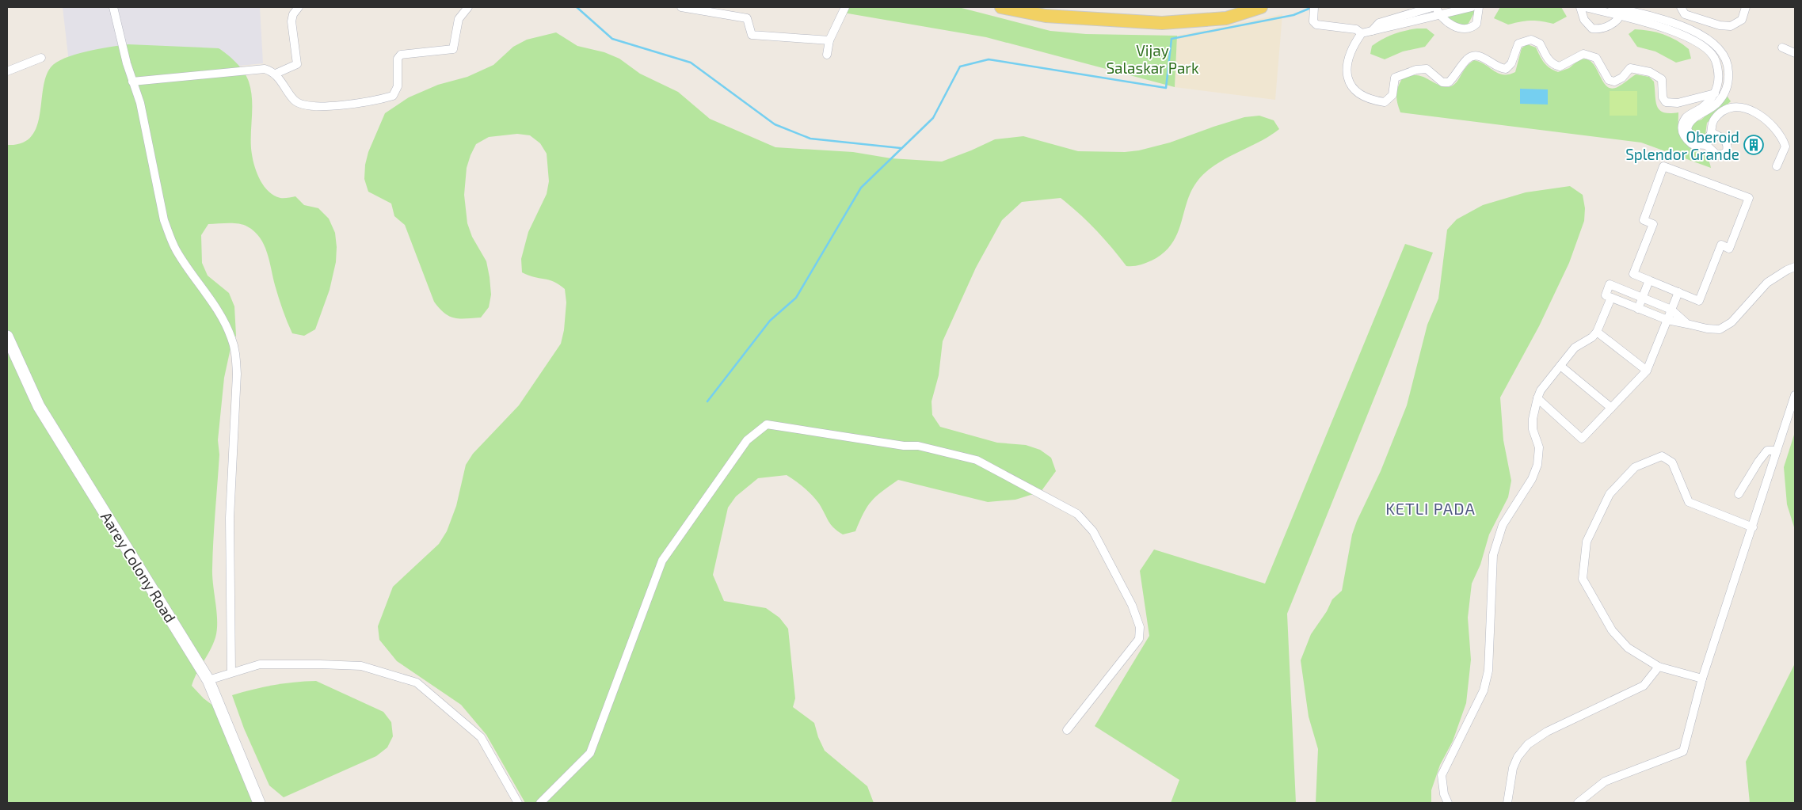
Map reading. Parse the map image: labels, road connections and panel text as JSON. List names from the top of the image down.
{
  "streets": {
    "main road": ["Aarey Colony Road"]
  },
  "districts": ["KETLI PADA"],
  "parks": ["Vijay Salaskar Park"],
  "places": {
    "building": ["Oberoid Splendor Grande"]
  }
}
